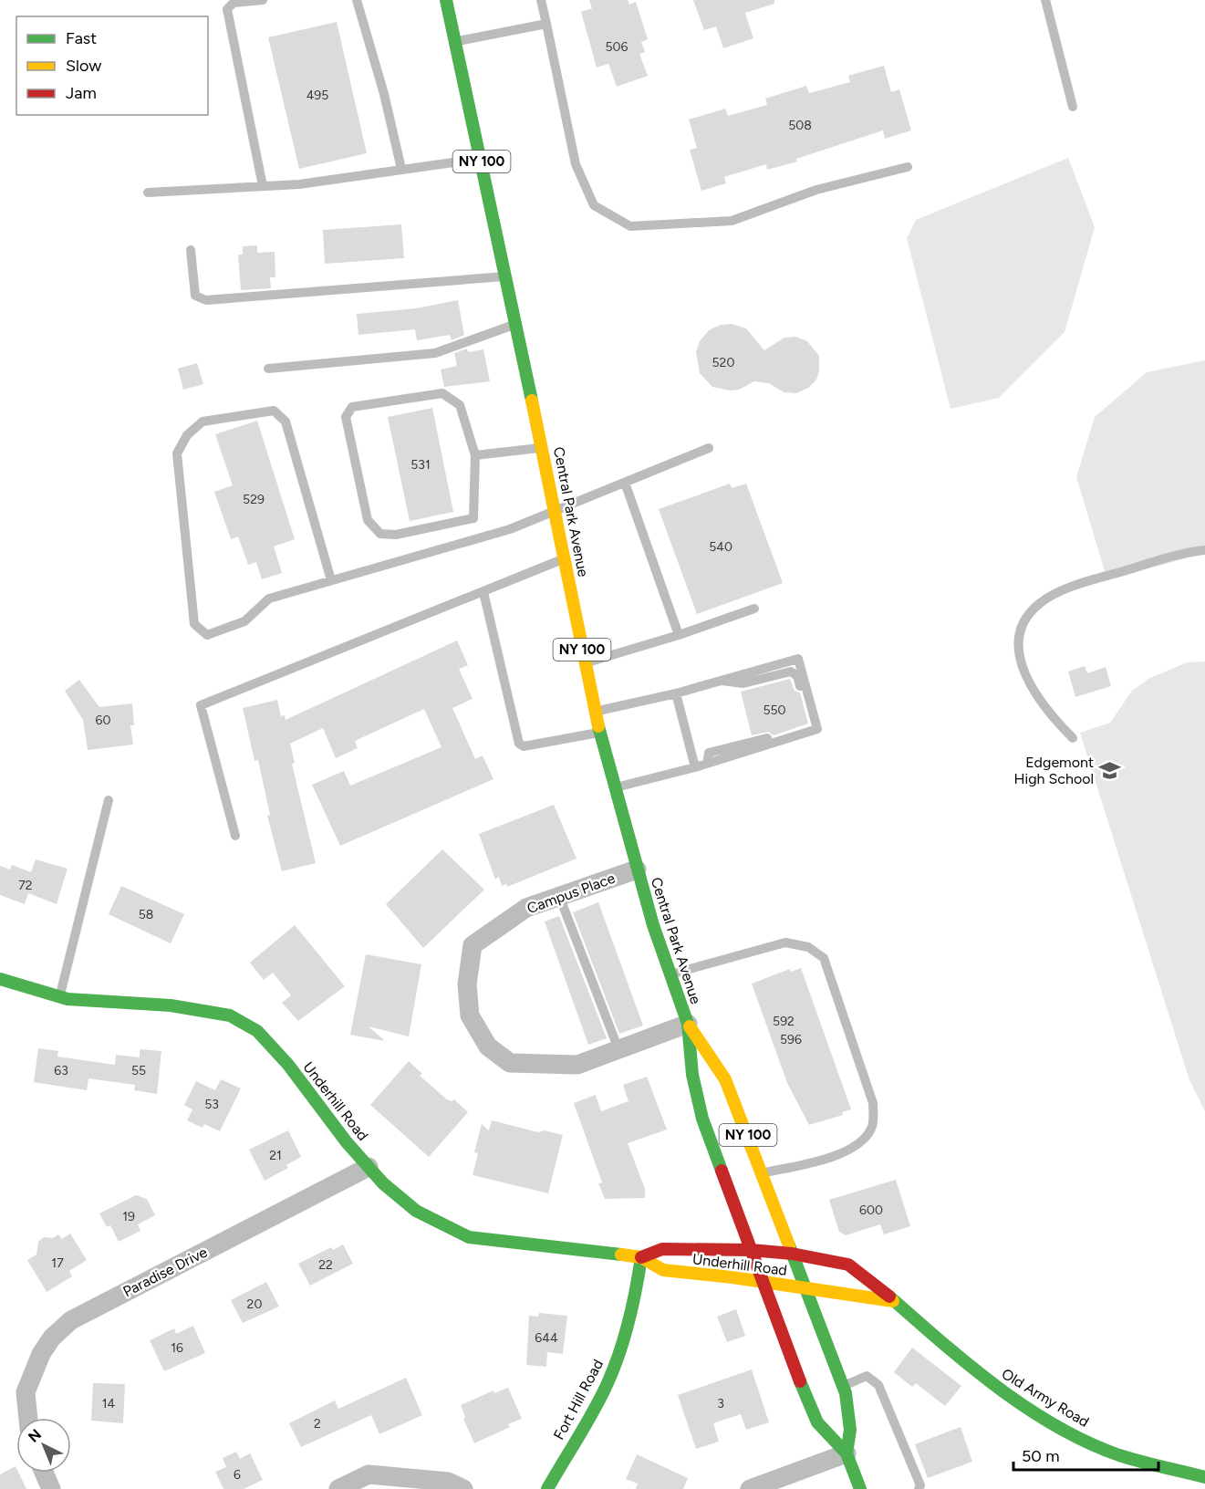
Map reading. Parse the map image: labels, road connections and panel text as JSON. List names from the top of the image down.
{
  "streets": {
    "main road": [
      "NY 100",
      "Central Park Avenue",
      "Underhill Road",
      "Old Army Road",
      "Fort Hill Road"
    ],
    "street": ["Campus Place", "Paradise Drive"]
  },
  "crossings": [
    ["Central Park Avenue", "Campus Place"],
    ["Central Park Avenue", "Underhill Road"],
    ["Central Park Avenue", "Old Army Road"],
    ["Underhill Road", "Paradise Drive"],
    ["Underhill Road", "Old Army Road"],
    ["Underhill Road", "Fort Hill Road"]
  ],
  "places": {
    "school or university": ["Edgemont High School"]
  },
  "house_numbers": [
    "506",
    "495",
    "508",
    "520",
    "531",
    "529",
    "540",
    "550",
    "60",
    "72",
    "58",
    "592",
    "596",
    "63",
    "55",
    "53",
    "21",
    "600",
    "19",
    "17",
    "22",
    "20",
    "644",
    "16",
    "14",
    "3",
    "2",
    "6"
  ],
  "legend": ["Fast", "Slow", "Jam"],
  "scale_bar": "50 m",
  "north": "top left"
}
